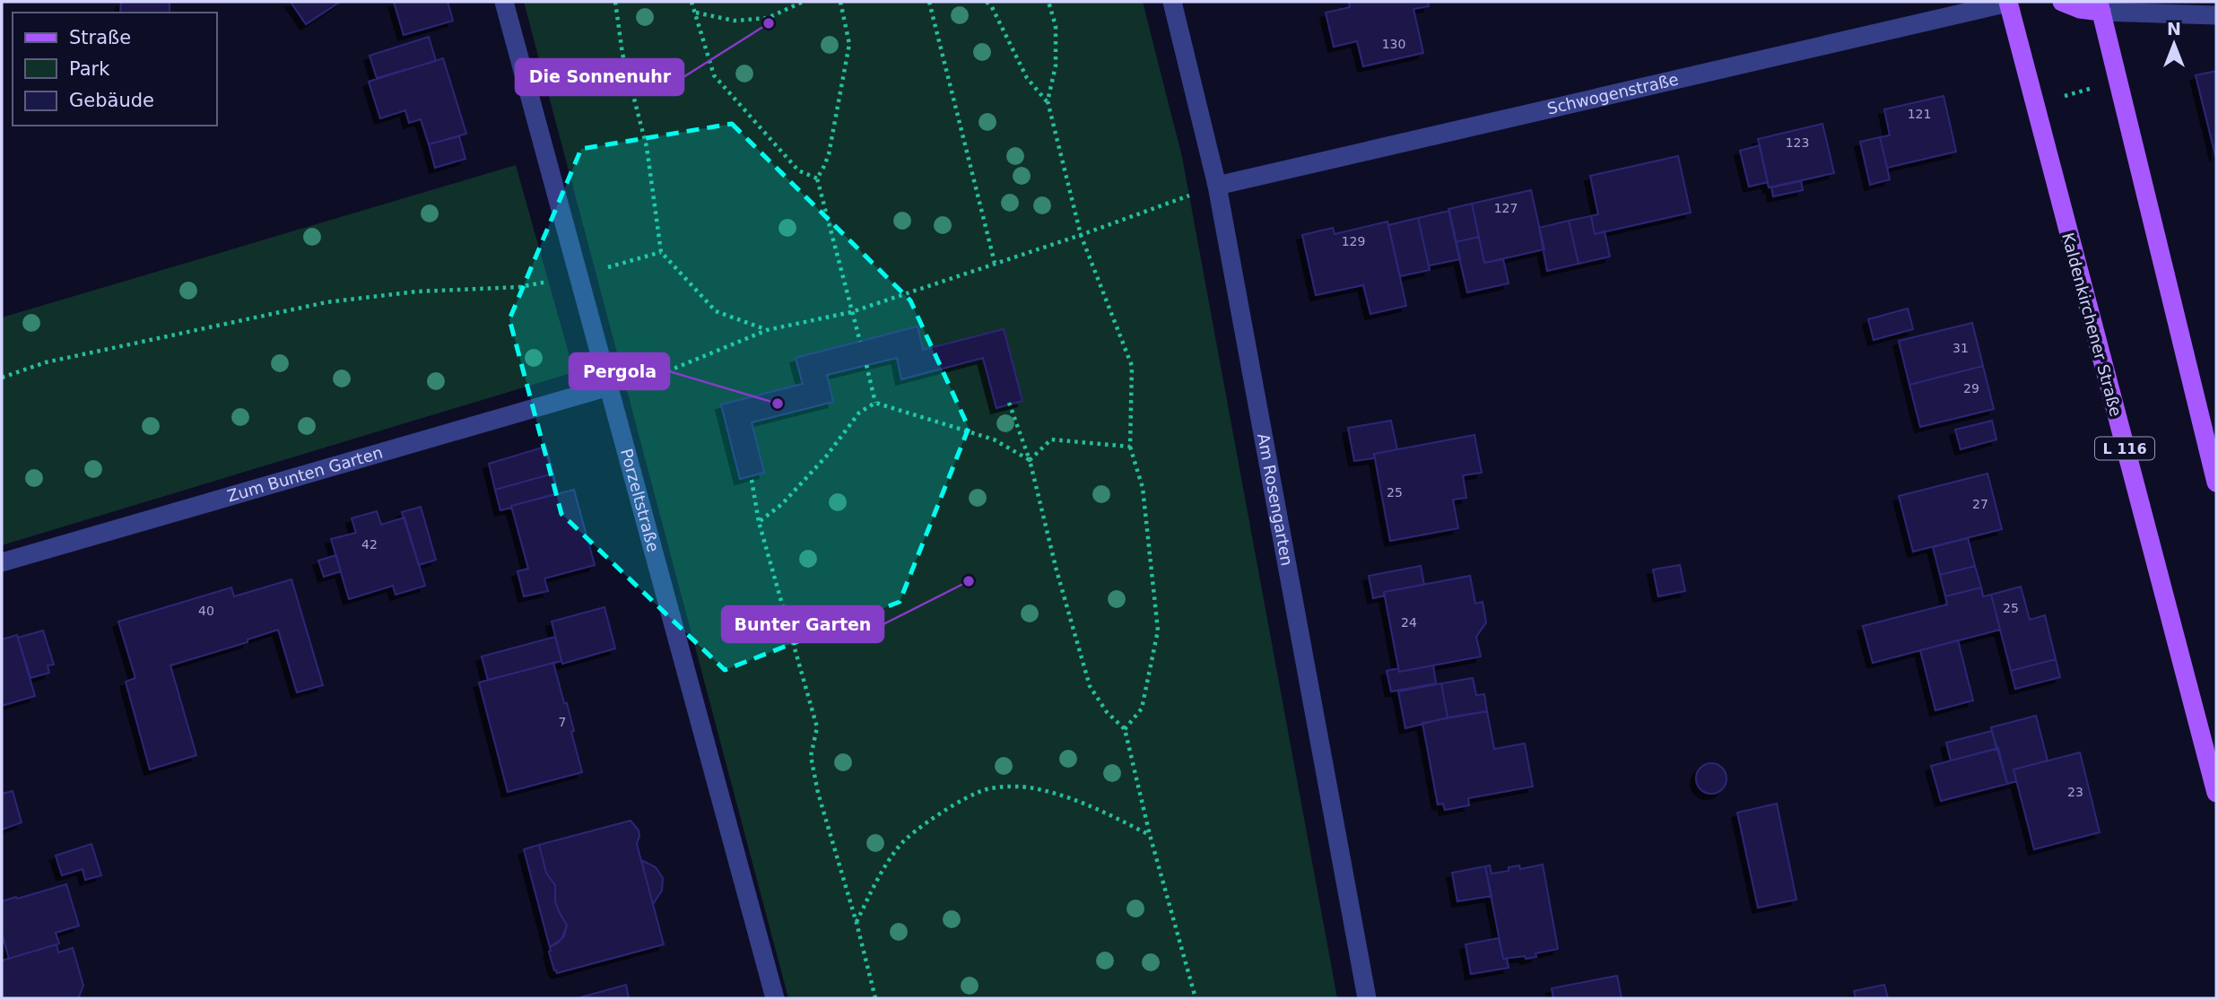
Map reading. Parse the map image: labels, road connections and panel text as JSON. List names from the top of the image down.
{
  "streets": {
    "main road": ["Kaldenkirchener Straße", "L 116"],
    "street": [
      "Schwogenstraße",
      "Zum Bunten Garten",
      "Am Rosengarten",
      "Porzeltstraße"
    ]
  },
  "crossings": [
    ["Schwogenstraße", "Kaldenkirchener Straße"],
    ["Schwogenstraße", "Am Rosengarten"],
    ["Zum Bunten Garten", "Porzeltstraße"]
  ],
  "places": ["Die Sonnenuhr", "Pergola", "Bunter Garten"],
  "house_numbers": [
    "130",
    "121",
    "123",
    "127",
    "129",
    "31",
    "29",
    "25",
    "27",
    "42",
    "25",
    "40",
    "24",
    "7",
    "23"
  ],
  "legend": ["Straße", "Park", "Gebäude"],
  "north": "top"
}
